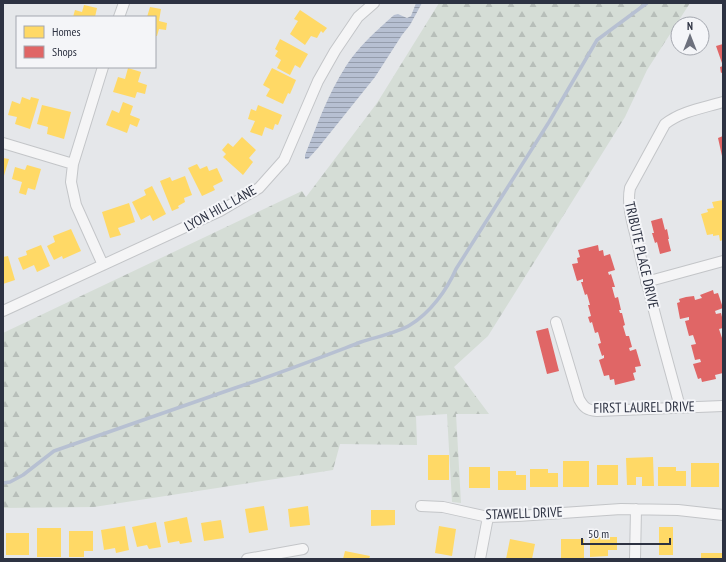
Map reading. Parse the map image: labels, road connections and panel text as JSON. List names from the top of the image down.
{
  "streets": {
    "street": [
      "LYON HILL LANE",
      "TRIBUTE PLACE DRIVE",
      "FIRST LAUREL DRIVE",
      "STAWELL DRIVE"
    ]
  },
  "crossings": [
    ["TRIBUTE PLACE DRIVE", "FIRST LAUREL DRIVE"]
  ],
  "legend": ["Homes", "Shops"],
  "scale_bar": "50 m",
  "north": "top"
}
